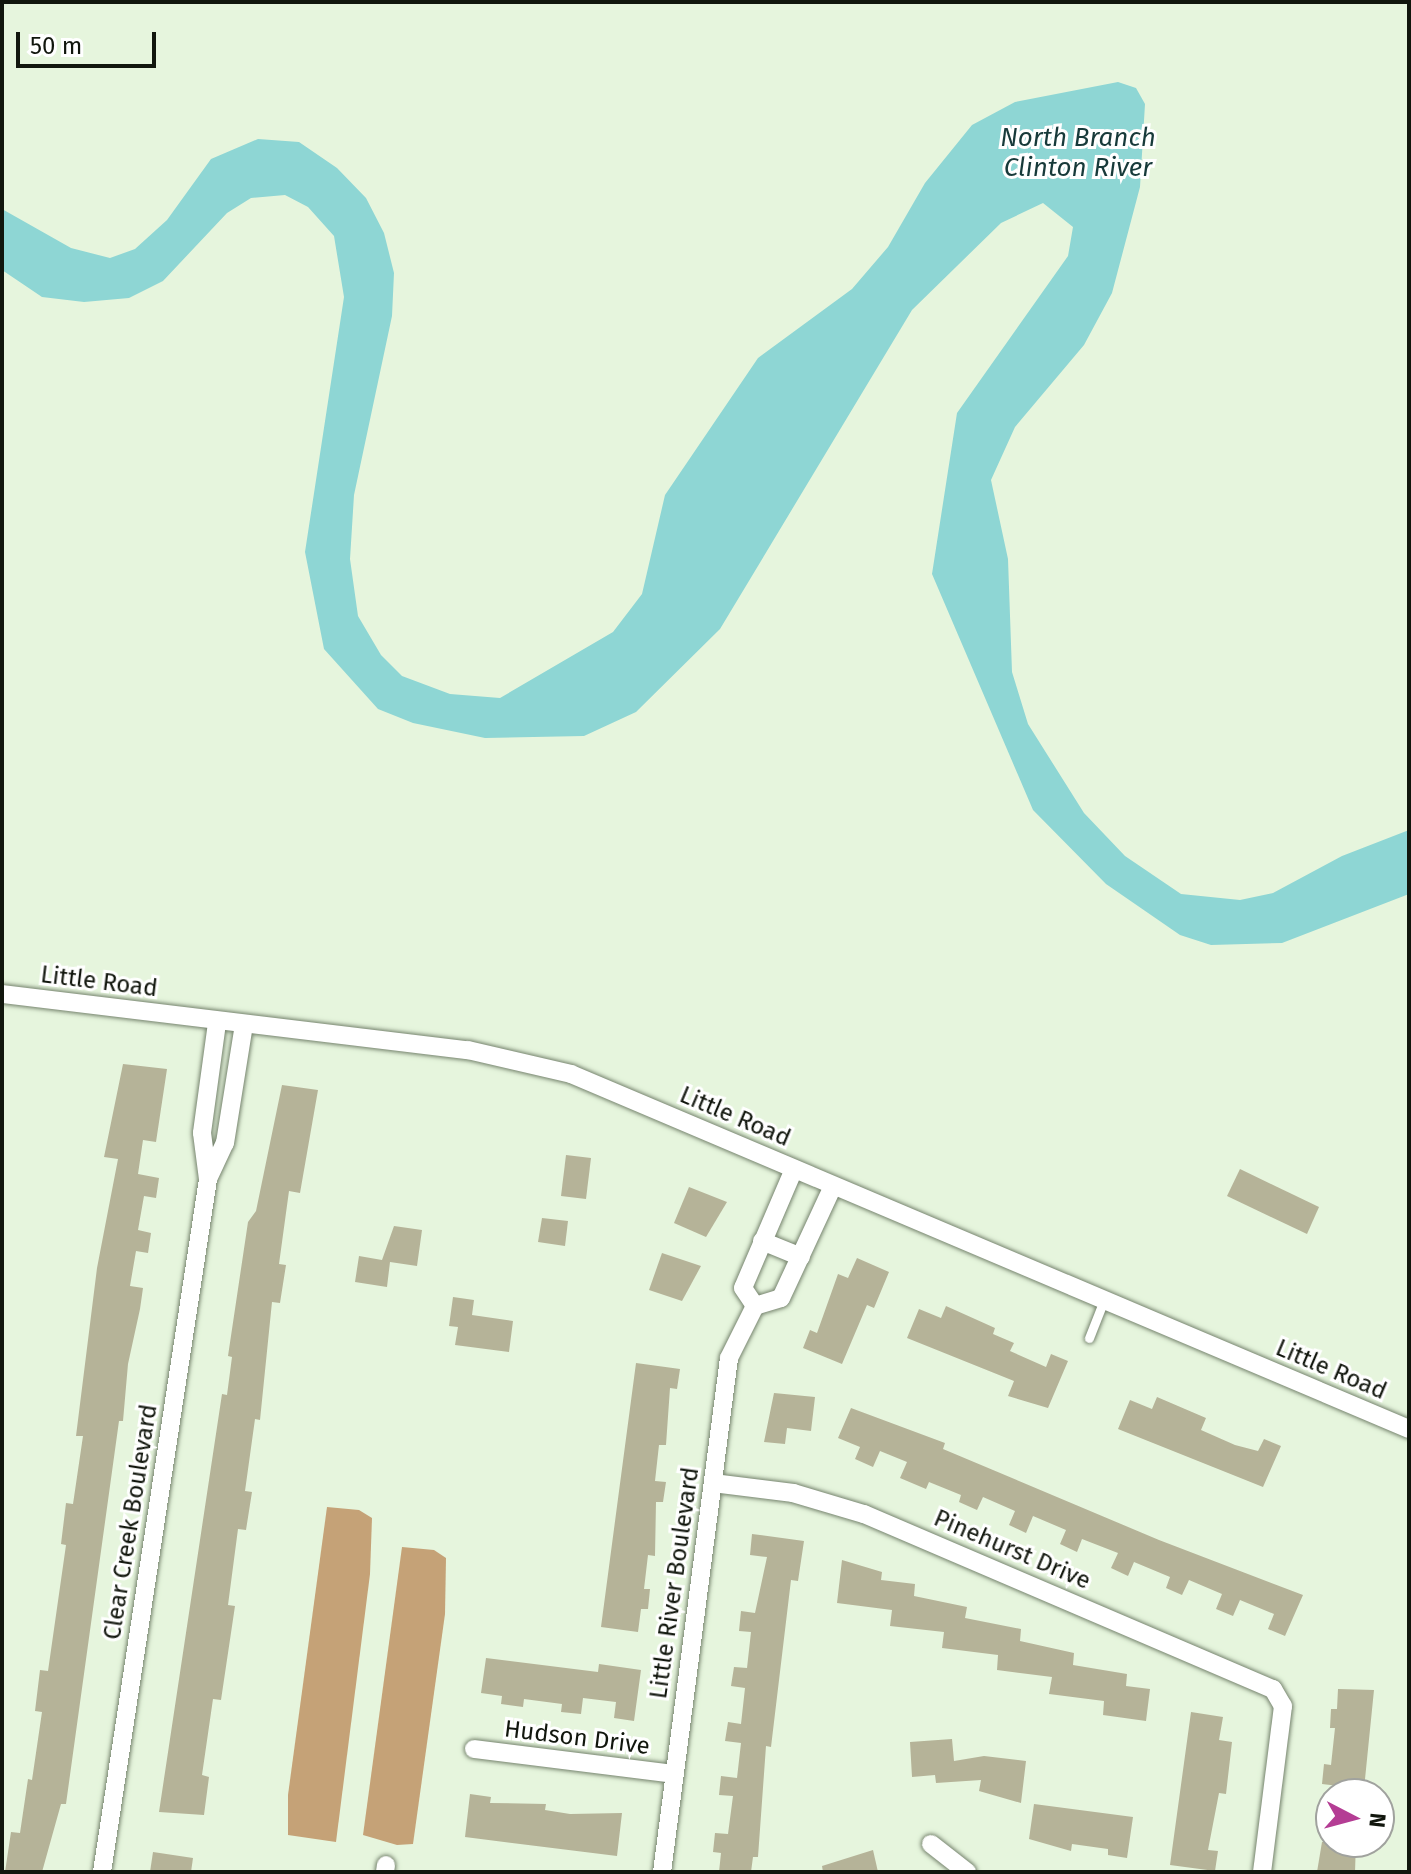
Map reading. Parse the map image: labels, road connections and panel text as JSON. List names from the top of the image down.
{
  "streets": {
    "street": [
      "Little Road",
      "Clear Creek Boulevard",
      "Pinehurst Drive",
      "Little River Boulevard",
      "Hudson Drive"
    ]
  },
  "crossings": [
    ["Little Road", "Clear Creek Boulevard"],
    ["Pinehurst Drive", "Little River Boulevard"],
    ["Little River Boulevard", "Hudson Drive"]
  ],
  "water": ["North Branch Clinton River"],
  "scale_bar": "50 m",
  "north": "right"
}
